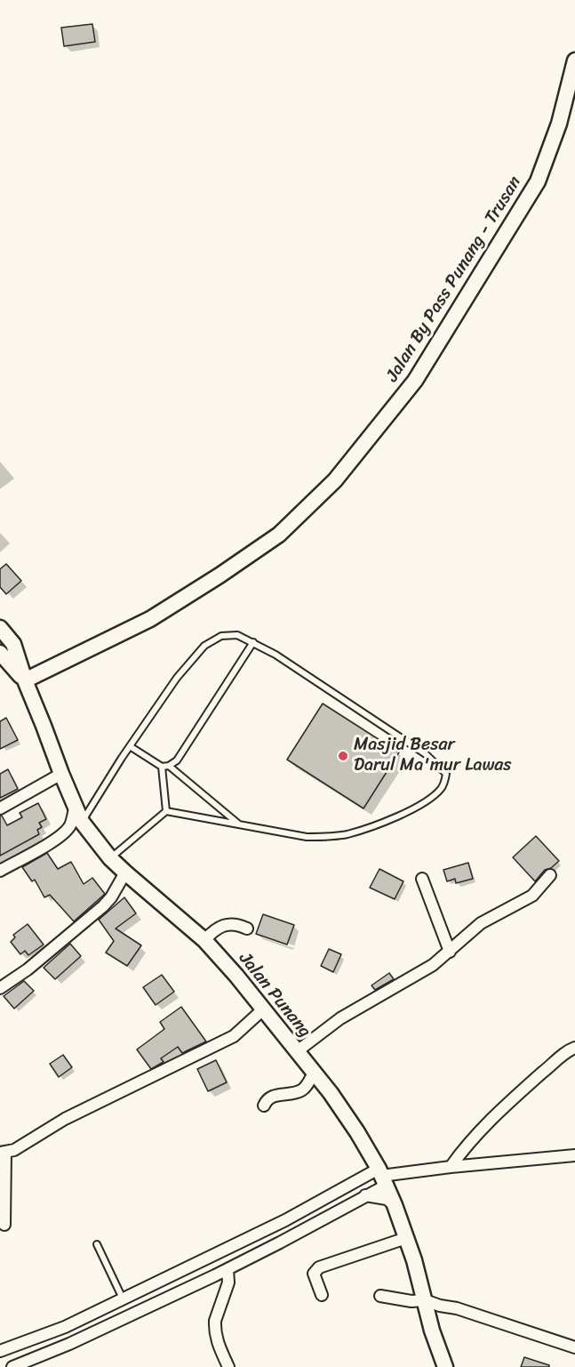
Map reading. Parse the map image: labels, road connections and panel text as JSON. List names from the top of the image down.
{
  "streets": {
    "street": ["Jalan By Pass Punang - Trusan", "Jalan Punang"]
  },
  "crossings": [
    ["Jalan By Pass Punang - Trusan", "Jalan Punang"]
  ],
  "places": ["Masjid Besar Darul Ma'mur Lawas"]
}
